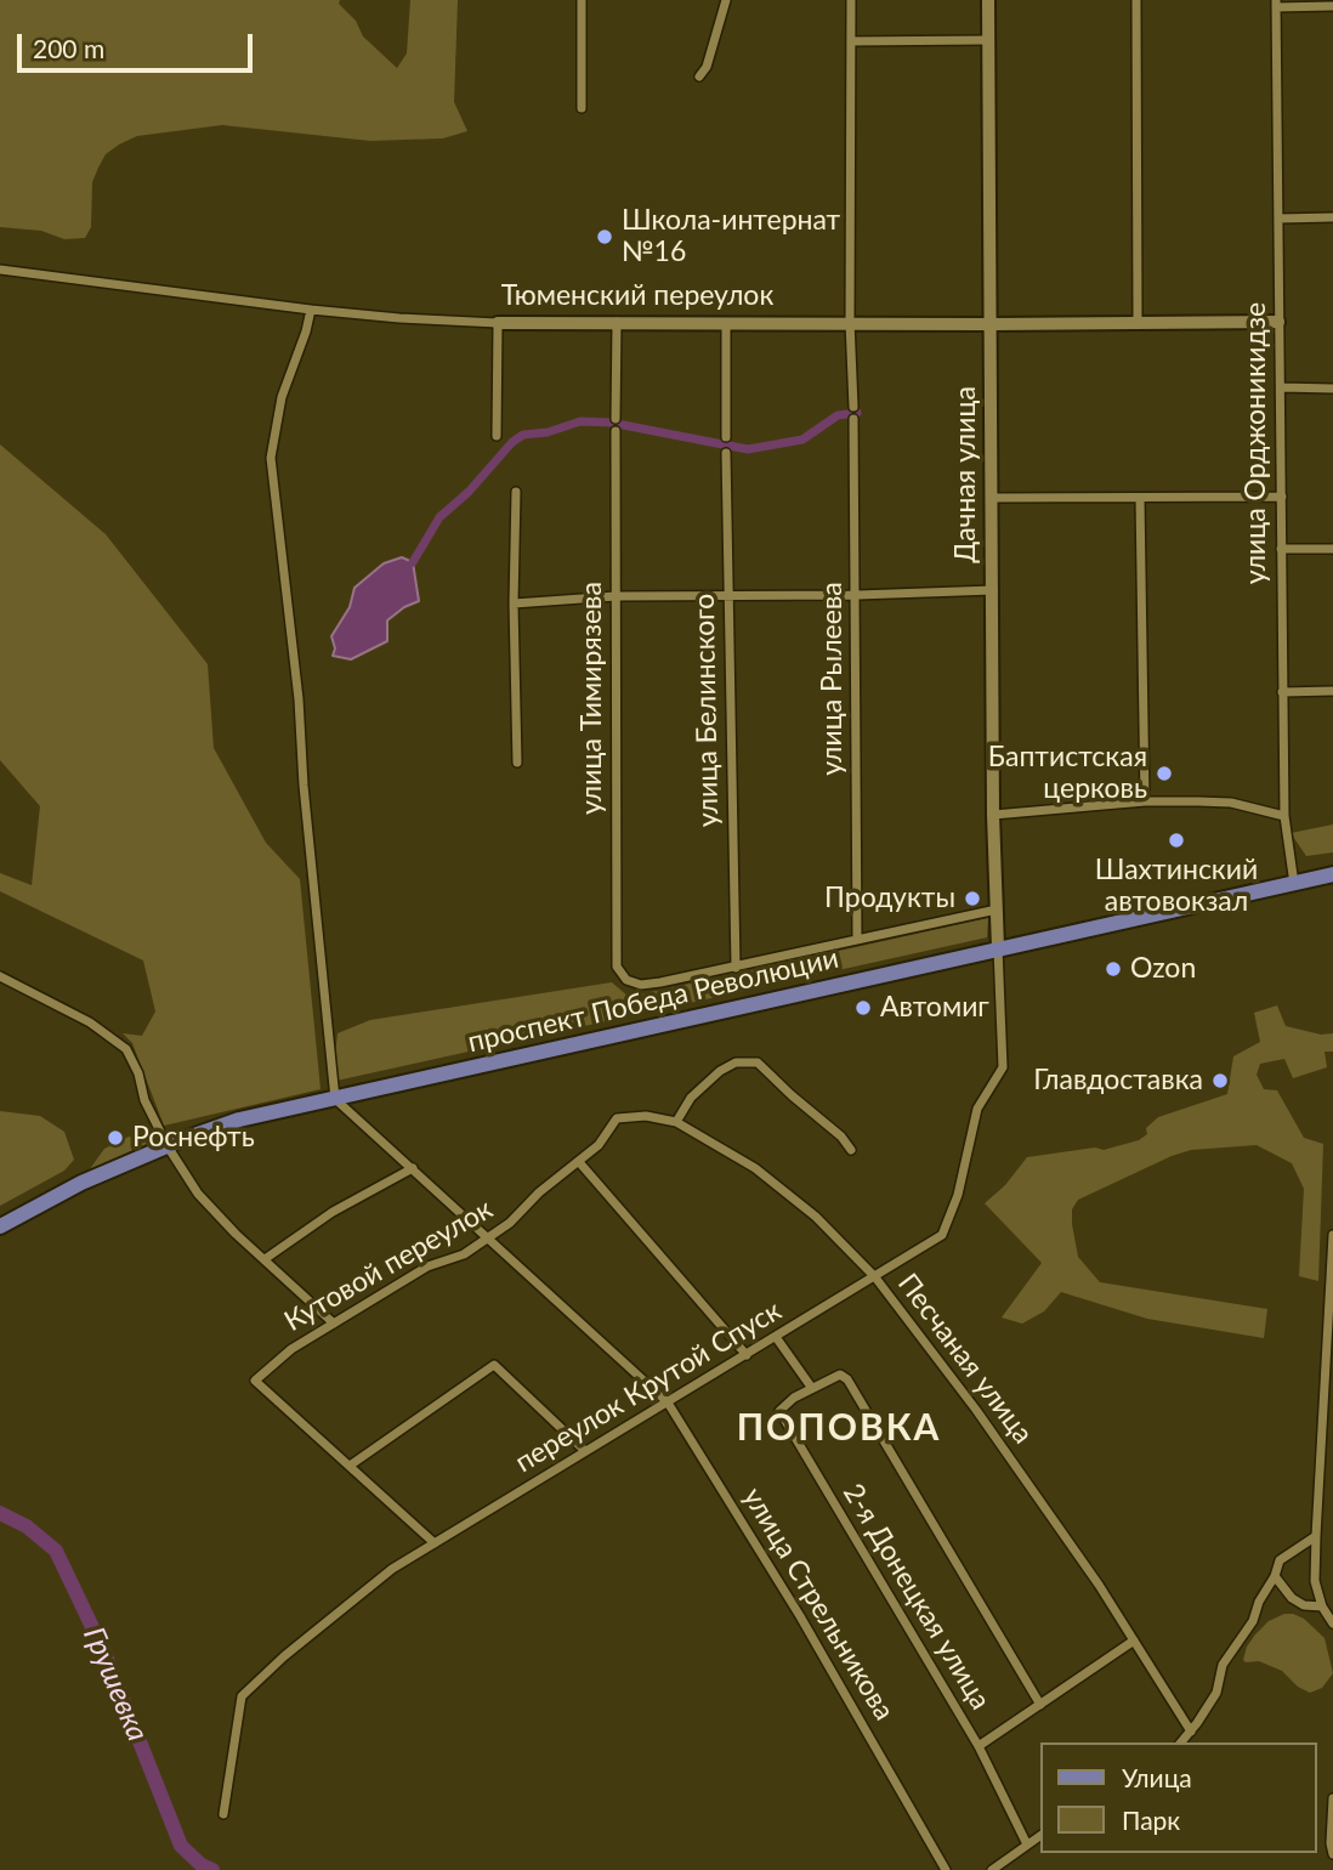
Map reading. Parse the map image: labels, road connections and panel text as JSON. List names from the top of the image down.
{
  "streets": {
    "main road": ["проспект Победа Революции"],
    "street": [
      "Тюменский переулок",
      "улица Орджоникидзе",
      "Дачная улица",
      "улица Рылеева",
      "улица Тимирязева",
      "улица Белинского",
      "Кутовой переулок",
      "Песчаная улица",
      "переулок Крутой Спуск",
      "2-я Донецкая улица",
      "улица Стрельникова"
    ]
  },
  "crossings": [
    ["Тюменский переулок", "улица Орджоникидзе"],
    ["Тюменский переулок", "Дачная улица"],
    ["улица Орджоникидзе", "проспект Победа Революции"],
    ["Дачная улица", "проспект Победа Революции"],
    ["Дачная улица", "переулок Крутой Спуск"],
    ["улица Тимирязева", "улица Белинского"],
    ["проспект Победа Революции", "переулок Крутой Спуск"],
    ["проспект Победа Революции", "улица Стрельникова"],
    ["Кутовой переулок", "Песчаная улица"],
    ["Кутовой переулок", "улица Стрельникова"],
    ["Песчаная улица", "переулок Крутой Спуск"],
    ["переулок Крутой Спуск", "улица Стрельникова"]
  ],
  "districts": ["ПОПОВКА"],
  "water": ["Грушевка"],
  "places": [
    "Школа-интернат №16",
    "Баптистская церковь",
    "Шахтинский автовокзал",
    "Продукты",
    "Ozon",
    "Автомиг",
    "Главдоставка",
    "Роснефть"
  ],
  "legend": ["Улица", "Парк"],
  "scale_bar": "200 m"
}
